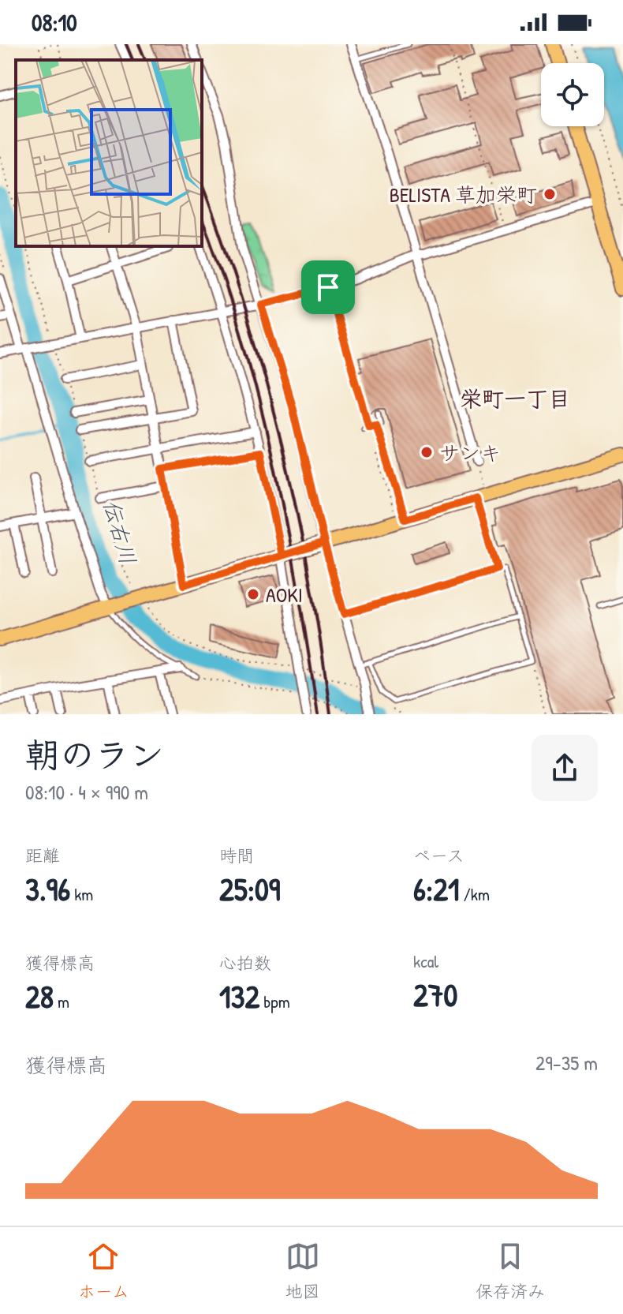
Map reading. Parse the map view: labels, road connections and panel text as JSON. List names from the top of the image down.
{
  "districts": ["栄町一丁目"],
  "water": ["伝右川"],
  "places": ["BELISTA 草加栄町", "サンキ", "AOKI"],
  "page": {
    "status": "08:10",
    "heading": ["朝のラン", "08:10 · 4 × 990 m"],
    "stats": [
      ["距離", "3.96 km"],
      ["時間", "25:09"],
      ["ペース", "6:21 /km"],
      ["獲得標高", "28 m"],
      ["心拍数", "132 bpm"],
      ["kcal", "270"]
    ],
    "chart": ["獲得標高", "29–35 m"],
    "tabs": ["ホーム", "地図", "保存済み"]
  }
}
